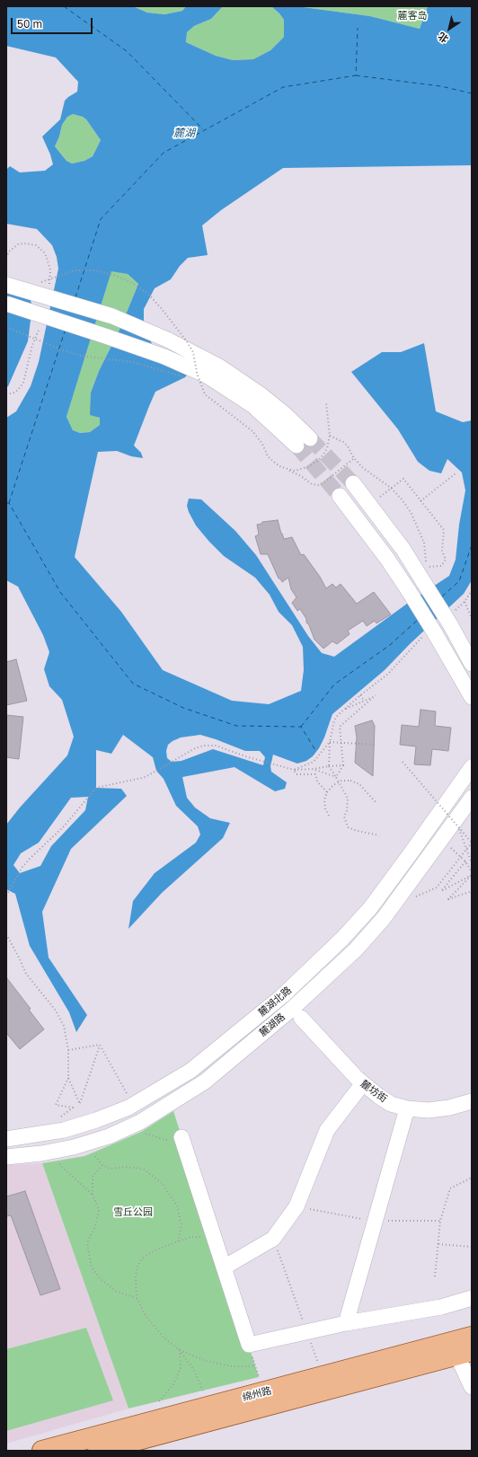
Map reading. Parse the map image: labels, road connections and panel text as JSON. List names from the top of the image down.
{
  "streets": {
    "main road": ["绵州路"],
    "street": ["麓湖北路", "麓湖路", "麓坊街"]
  },
  "water": ["麓湖"],
  "parks": ["麓客岛", "雪丘公园"],
  "scale_bar": "50 m",
  "north": "bottom left"
}
